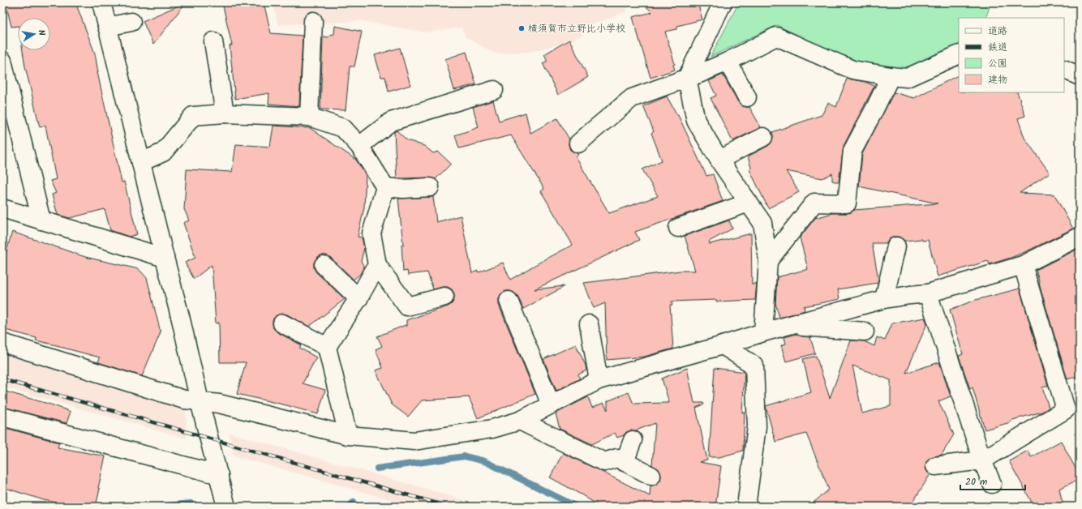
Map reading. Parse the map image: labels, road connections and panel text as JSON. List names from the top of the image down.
{
  "places": ["横須賀市立野比小学校"],
  "legend": [
    "道路",
    "鉄道",
    "公園",
    "建物"
  ],
  "scale_bar": "20 m",
  "north": "right"
}
